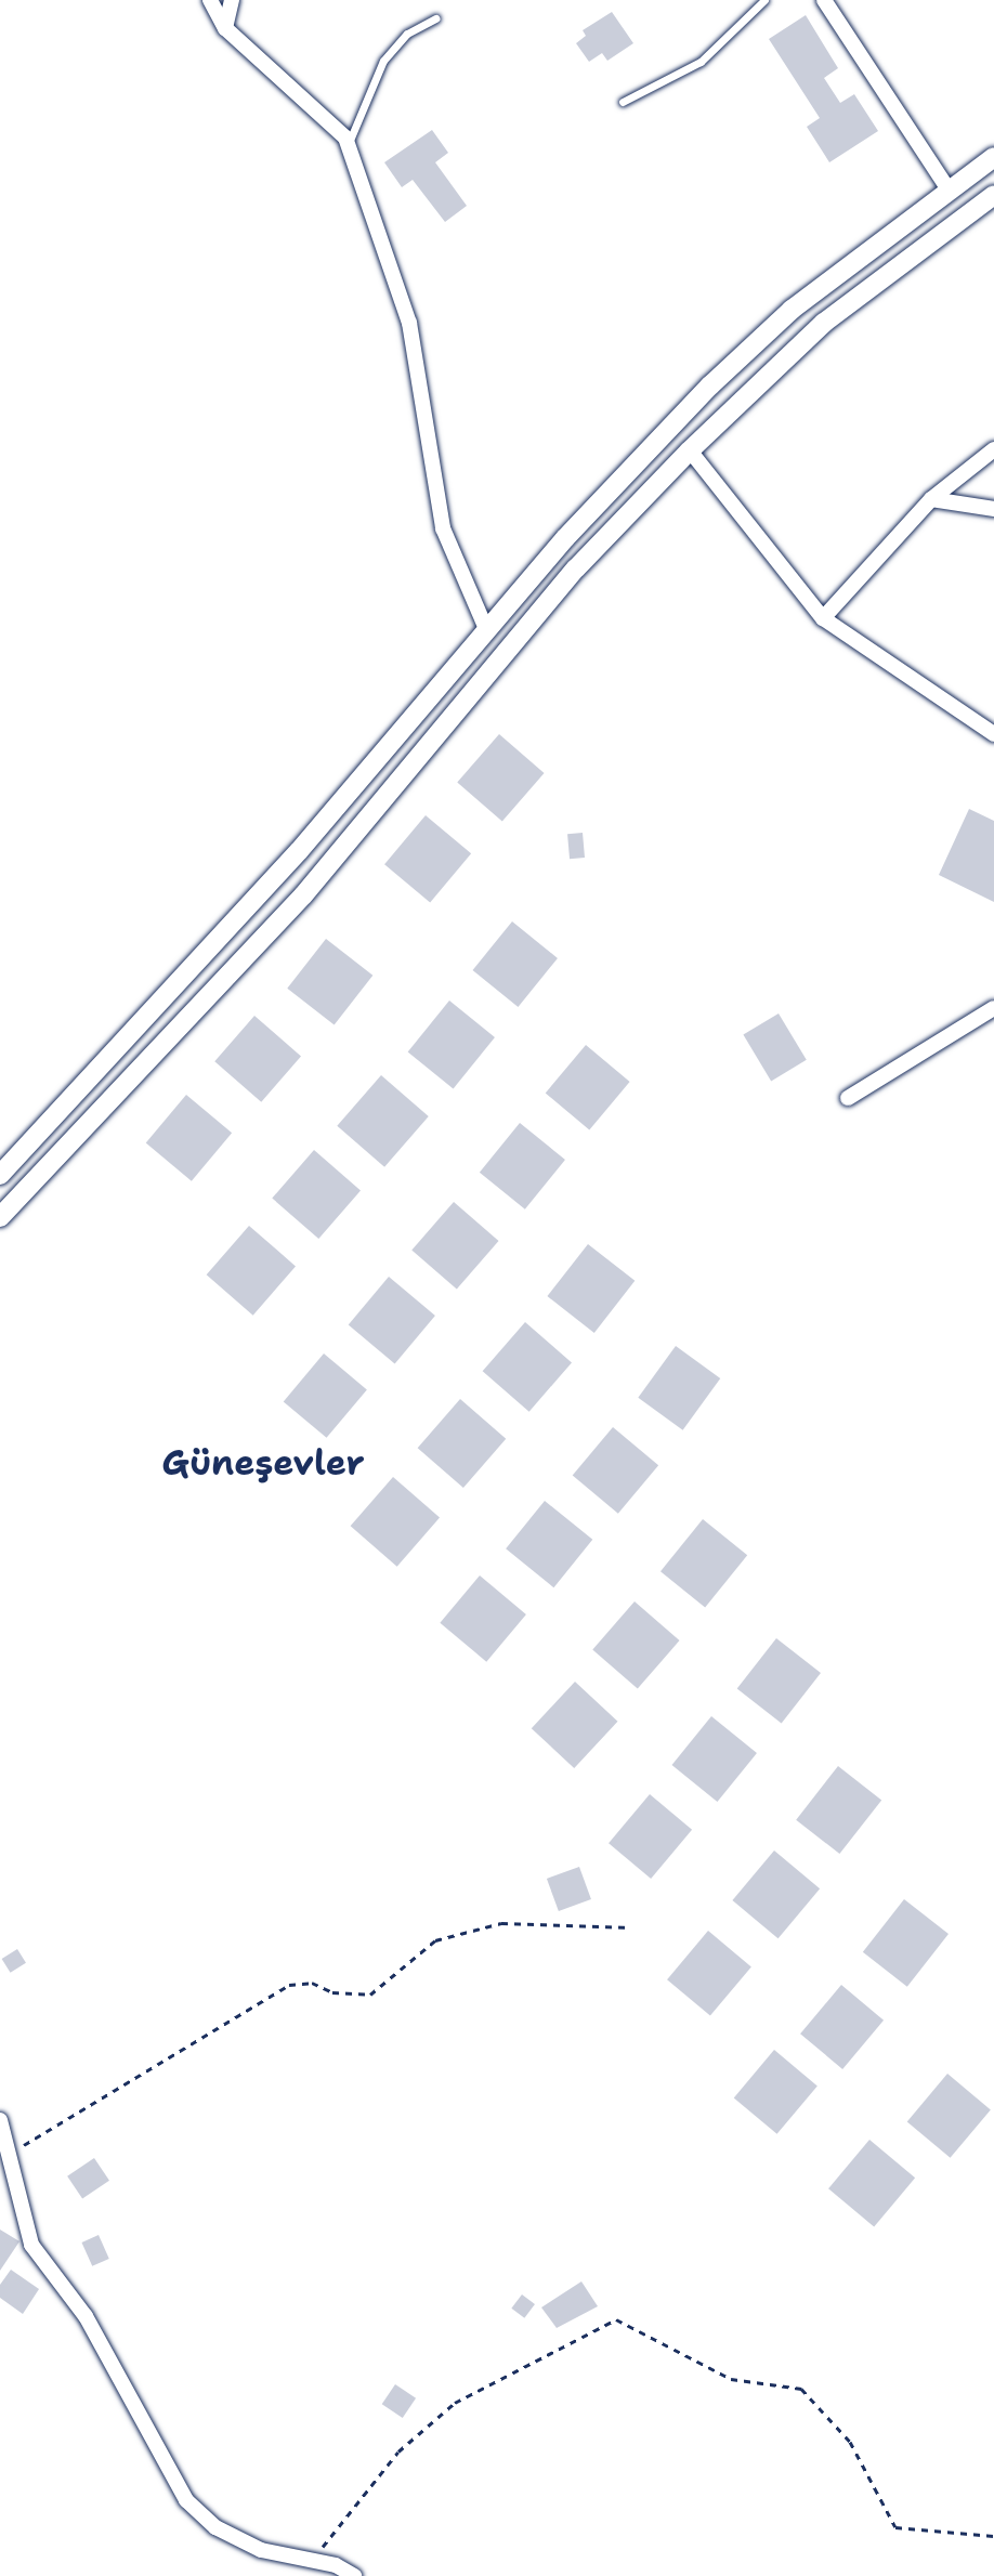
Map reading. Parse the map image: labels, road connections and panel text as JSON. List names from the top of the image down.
{
  "districts": ["Güneşevler"]
}
